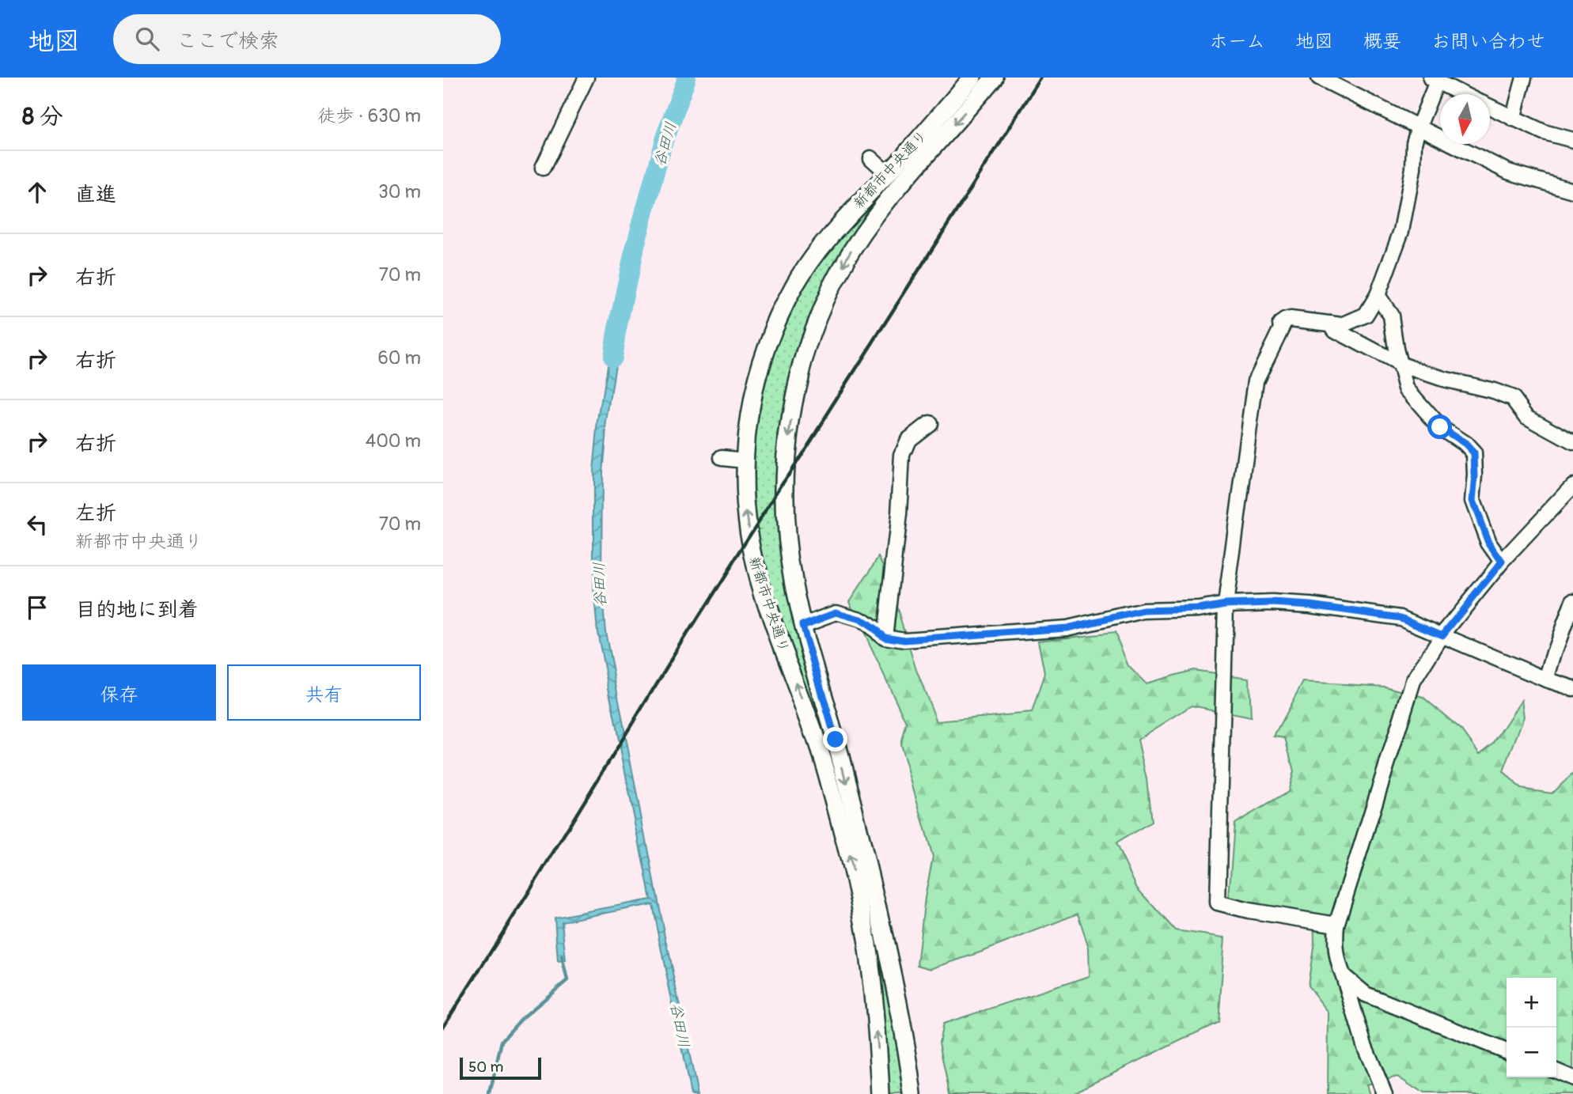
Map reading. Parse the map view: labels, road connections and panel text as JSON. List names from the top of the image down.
{
  "streets": {
    "main road": ["新都市中央通り"]
  },
  "water": ["谷田川"],
  "scale_bar": "50 m",
  "north": "bottom",
  "page": {
    "header": "地図",
    "search": "ここで検索",
    "nav": [
      "ホーム",
      "地図",
      "概要",
      "お問い合わせ"
    ],
    "heading": ["8 分", "徒歩 · 630 m"],
    "list": [
      ["直進", "30 m"],
      ["右折", "70 m"],
      ["右折", "60 m"],
      ["右折", "400 m"],
      ["左折", "新都市中央通り", "70 m"],
      "目的地に到着"
    ],
    "buttons": ["保存", "共有"],
    "map_buttons": ["+", "−"],
    "scale": "50 m"
  }
}
